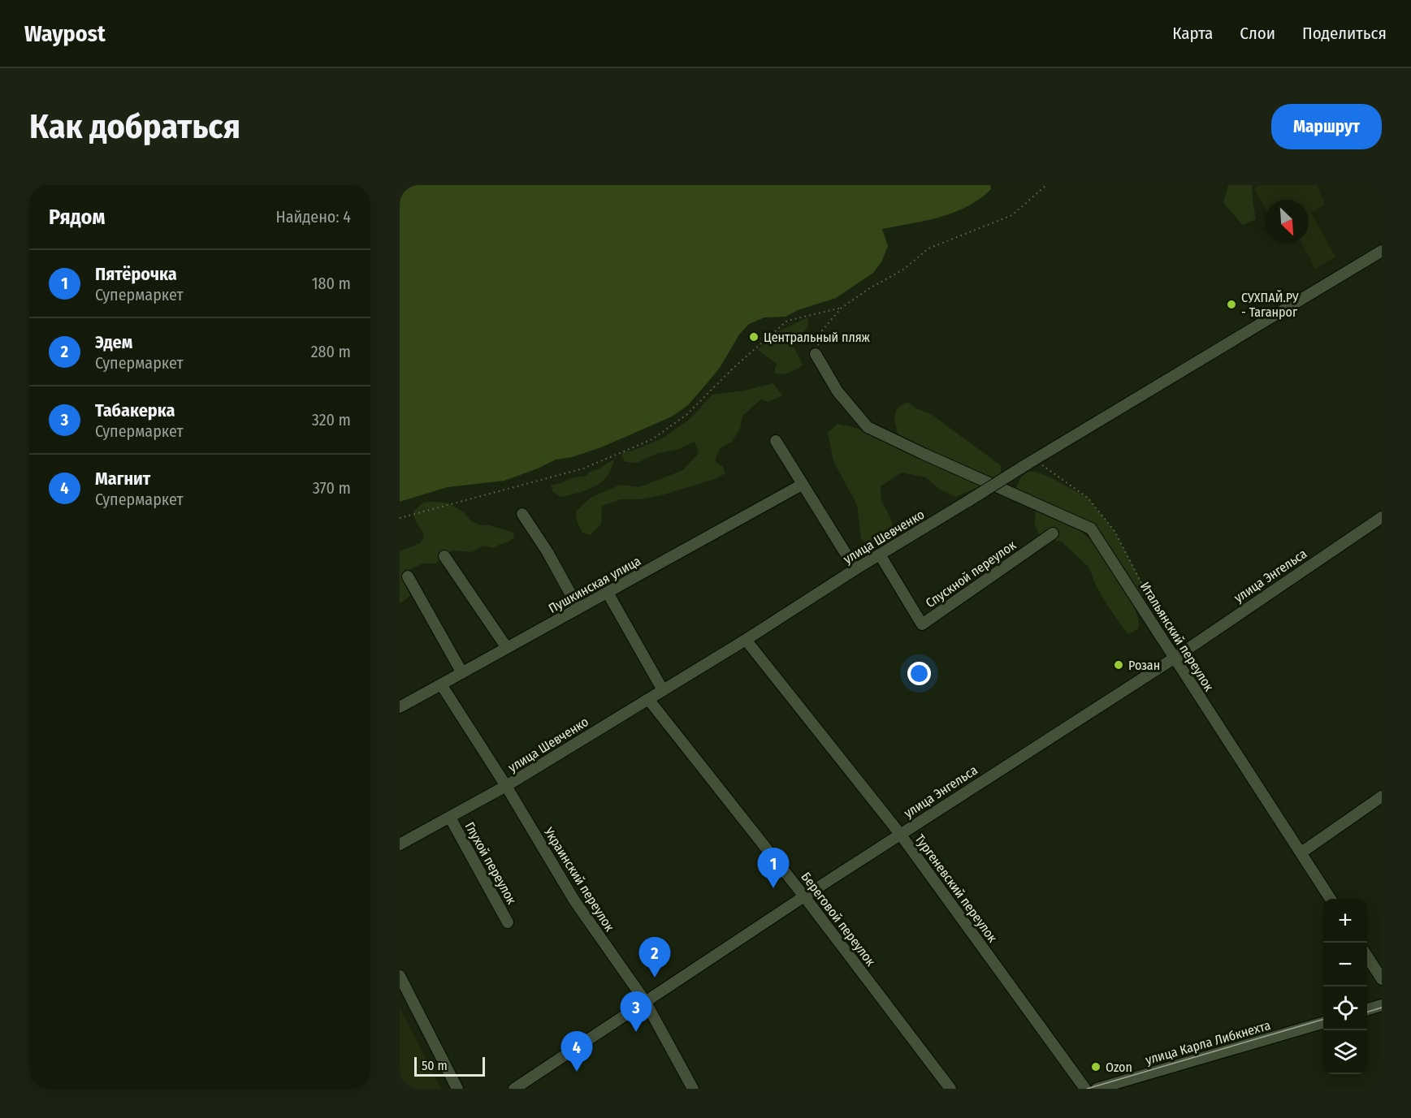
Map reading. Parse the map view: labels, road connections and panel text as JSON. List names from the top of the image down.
{
  "streets": {
    "street": [
      "улица Шевченко",
      "Спускной переулок",
      "улица Энгельса",
      "Пушкинская улица",
      "Итальянский переулок",
      "Глухой переулок",
      "Украинский переулок",
      "Тургеневский переулок",
      "Береговой переулок",
      "улица Карла Либкнехта"
    ]
  },
  "crossings": [
    ["улица Шевченко", "Спускной переулок"],
    ["улица Шевченко", "Глухой переулок"],
    ["улица Шевченко", "Украинский переулок"],
    ["улица Шевченко", "Тургеневский переулок"],
    ["улица Шевченко", "Береговой переулок"],
    ["улица Энгельса", "Итальянский переулок"],
    ["улица Энгельса", "Украинский переулок"],
    ["улица Энгельса", "Тургеневский переулок"],
    ["улица Энгельса", "Береговой переулок"],
    ["Пушкинская улица", "Украинский переулок"]
  ],
  "places": [
    "СУХПАЙ.РУ - Таганрог",
    "Центральный пляж",
    "Розан",
    "Ozon"
  ],
  "scale_bar": "50 m",
  "north": "bottom right",
  "page": {
    "header": "Waypost",
    "nav": ["Карта", "Слои", "Поделиться"],
    "buttons": "Маршрут",
    "title": "Как добраться",
    "heading": ["Рядом", "Найдено: 4"],
    "list": [
      {
        "mark": "1",
        "name": "Пятёрочка",
        "note": "Супермаркет",
        "value": "180 m"
      },
      {
        "mark": "2",
        "name": "Эдем",
        "note": "Супермаркет",
        "value": "280 m"
      },
      {
        "mark": "3",
        "name": "Табакерка",
        "note": "Супермаркет",
        "value": "320 m"
      },
      {
        "mark": "4",
        "name": "Магнит",
        "note": "Супермаркет",
        "value": "370 m"
      }
    ],
    "pins": [
      "1",
      "2",
      "3",
      "4"
    ],
    "map_buttons": ["+", "−"],
    "scale": "50 m"
  }
}
